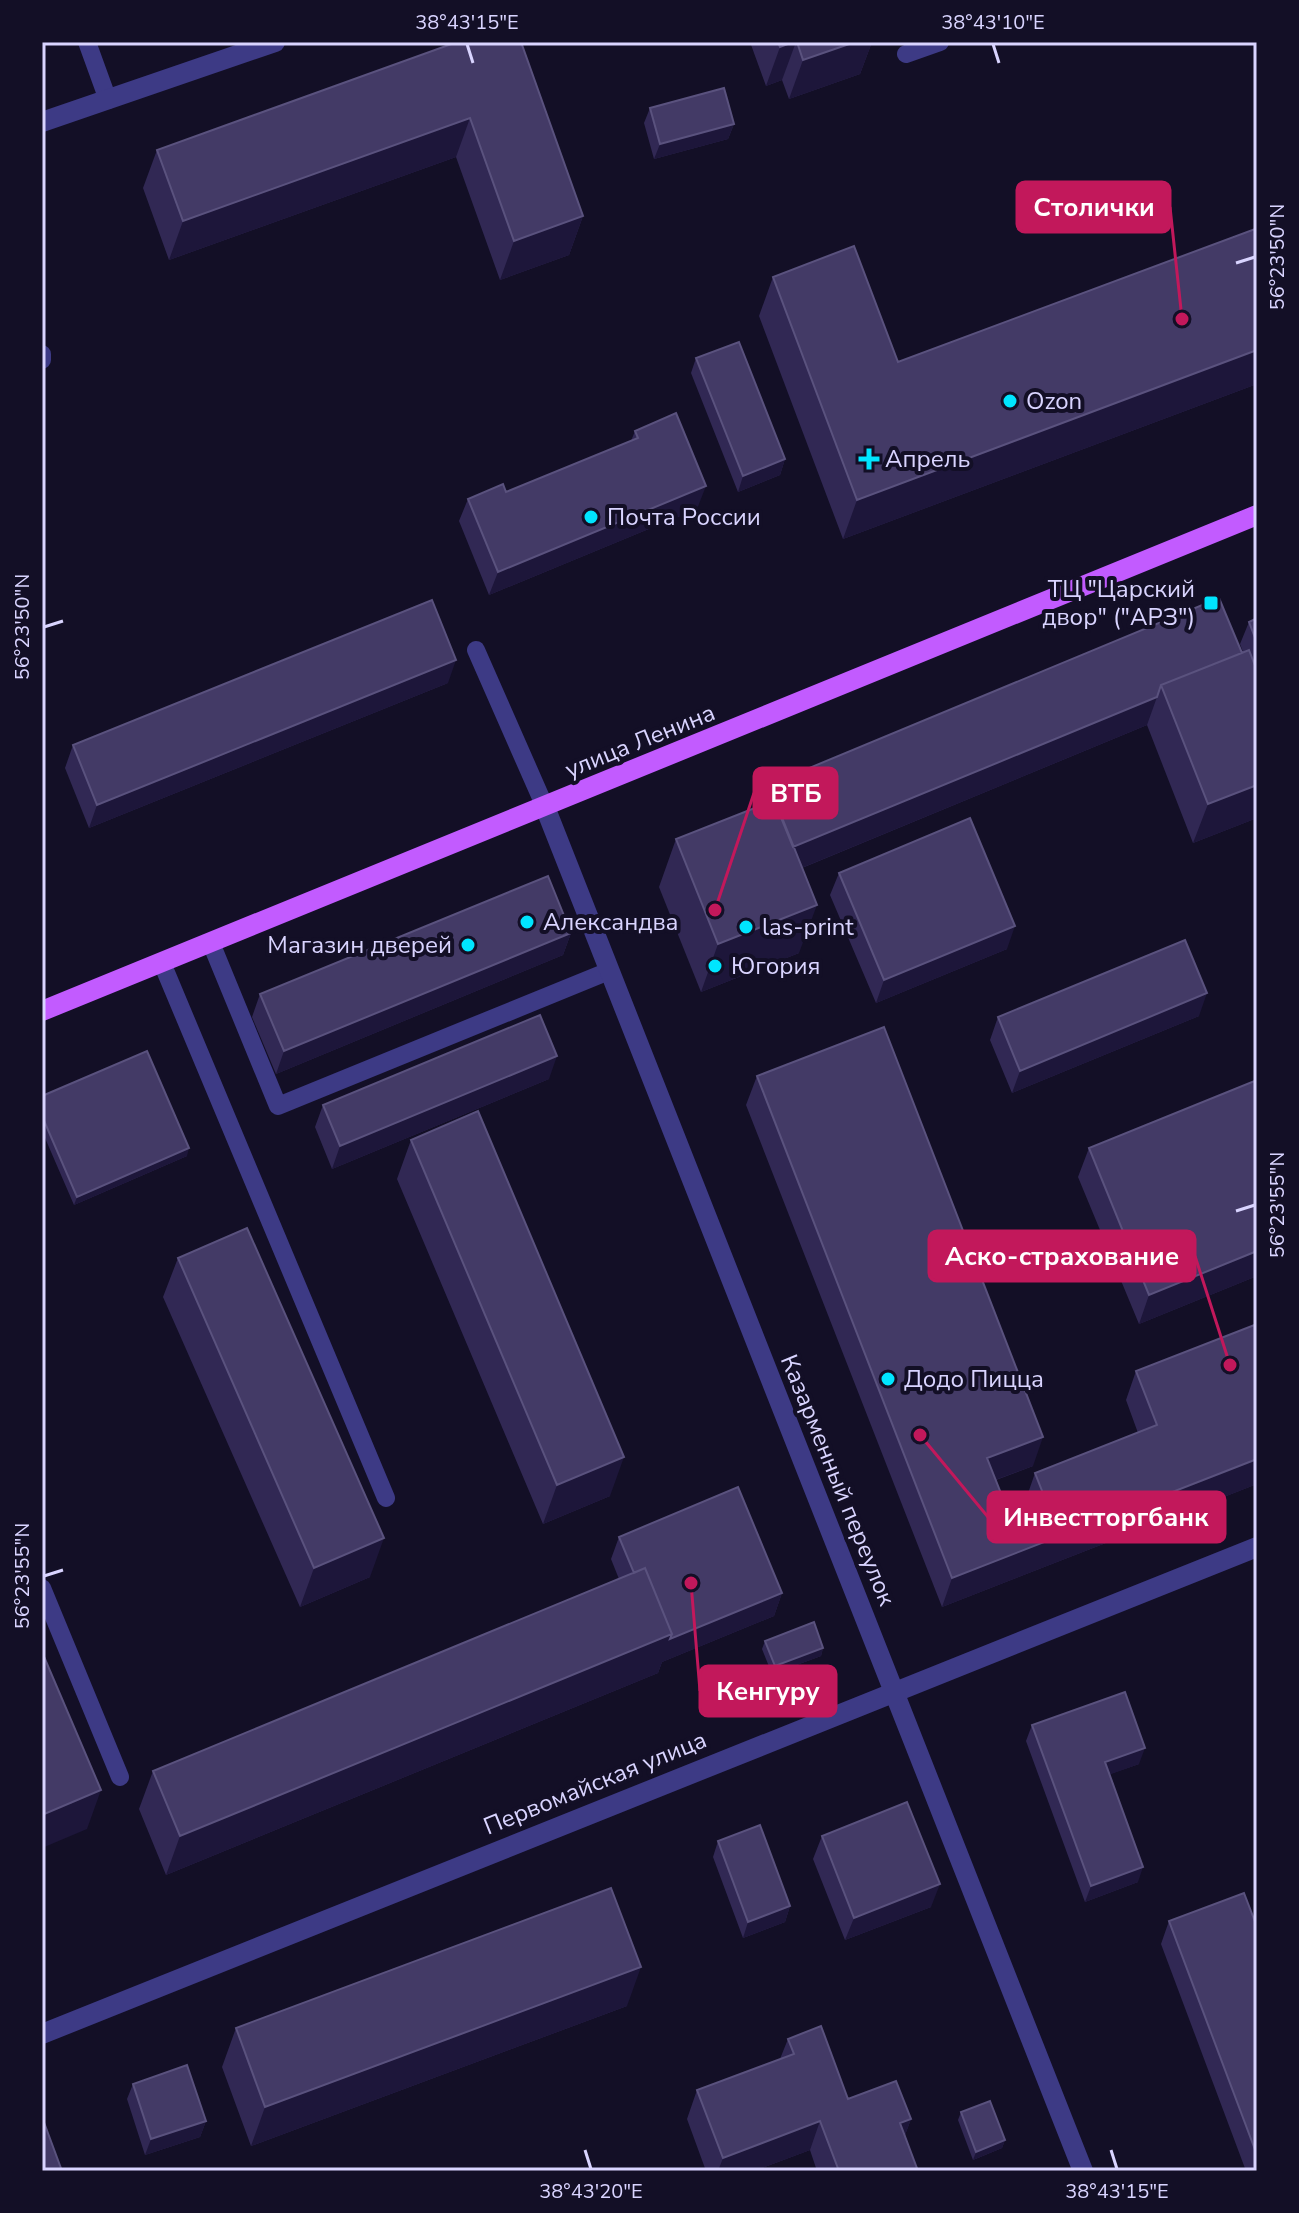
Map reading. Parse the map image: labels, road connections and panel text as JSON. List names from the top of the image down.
{
  "streets": {
    "main road": ["улица Ленина"],
    "street": ["Казарменный переулок", "Первомайская улица"]
  },
  "crossings": [
    ["улица Ленина", "Казарменный переулок"],
    ["Казарменный переулок", "Первомайская улица"]
  ],
  "places": {
    "other": [
      "Столички",
      "Ozon",
      "Почта России",
      "ВТБ",
      "Александва",
      "las-print",
      "Магазин дверей",
      "Югория",
      "Аско-страхование",
      "Додо Пицца",
      "Инвестторгбанк",
      "Кенгуру"
    ],
    "health": ["Апрель"],
    "transit": ["ТЦ \"Царский двор\" (\"АРЗ\")"]
  },
  "coordinates": [
    "38°43'15\"E",
    "38°43'10\"E",
    "56°23'50\"N",
    "56°23'55\"N",
    "38°43'20\"E"
  ]
}
